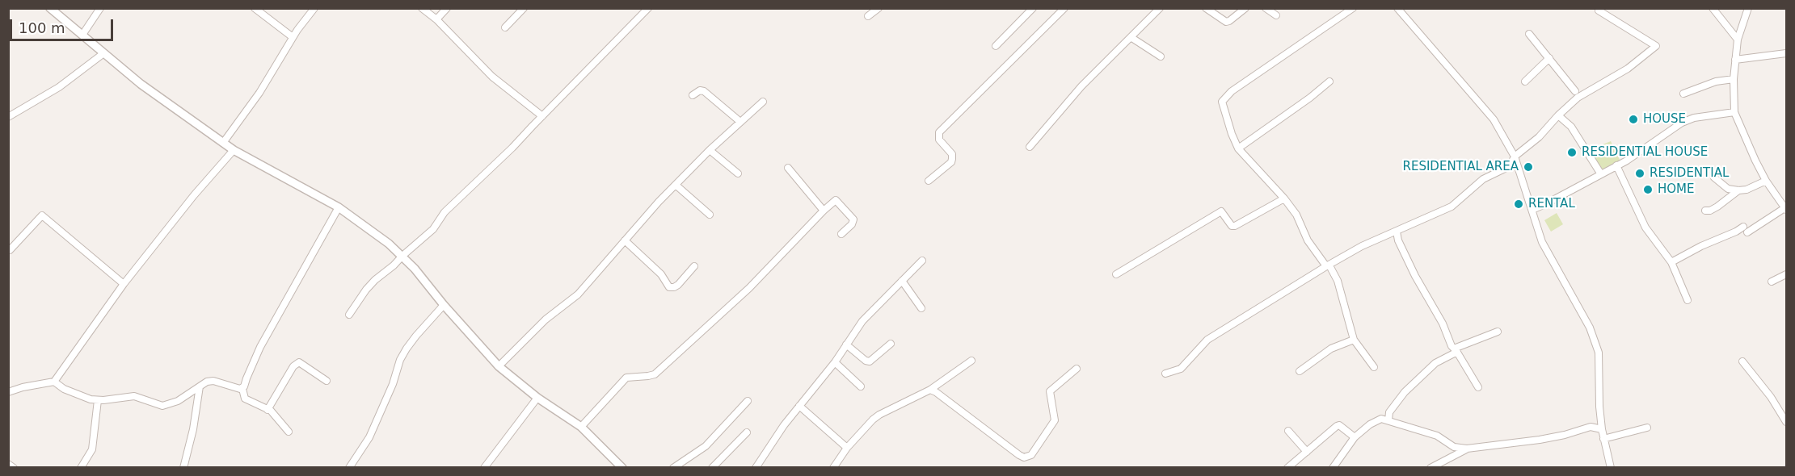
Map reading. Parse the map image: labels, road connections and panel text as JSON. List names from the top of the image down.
{
  "places": [
    "HOUSE",
    "RESIDENTIAL HOUSE",
    "RESIDENTIAL AREA",
    "RESIDENTIAL",
    "HOME",
    "RENTAL"
  ],
  "scale_bar": "100 m"
}
